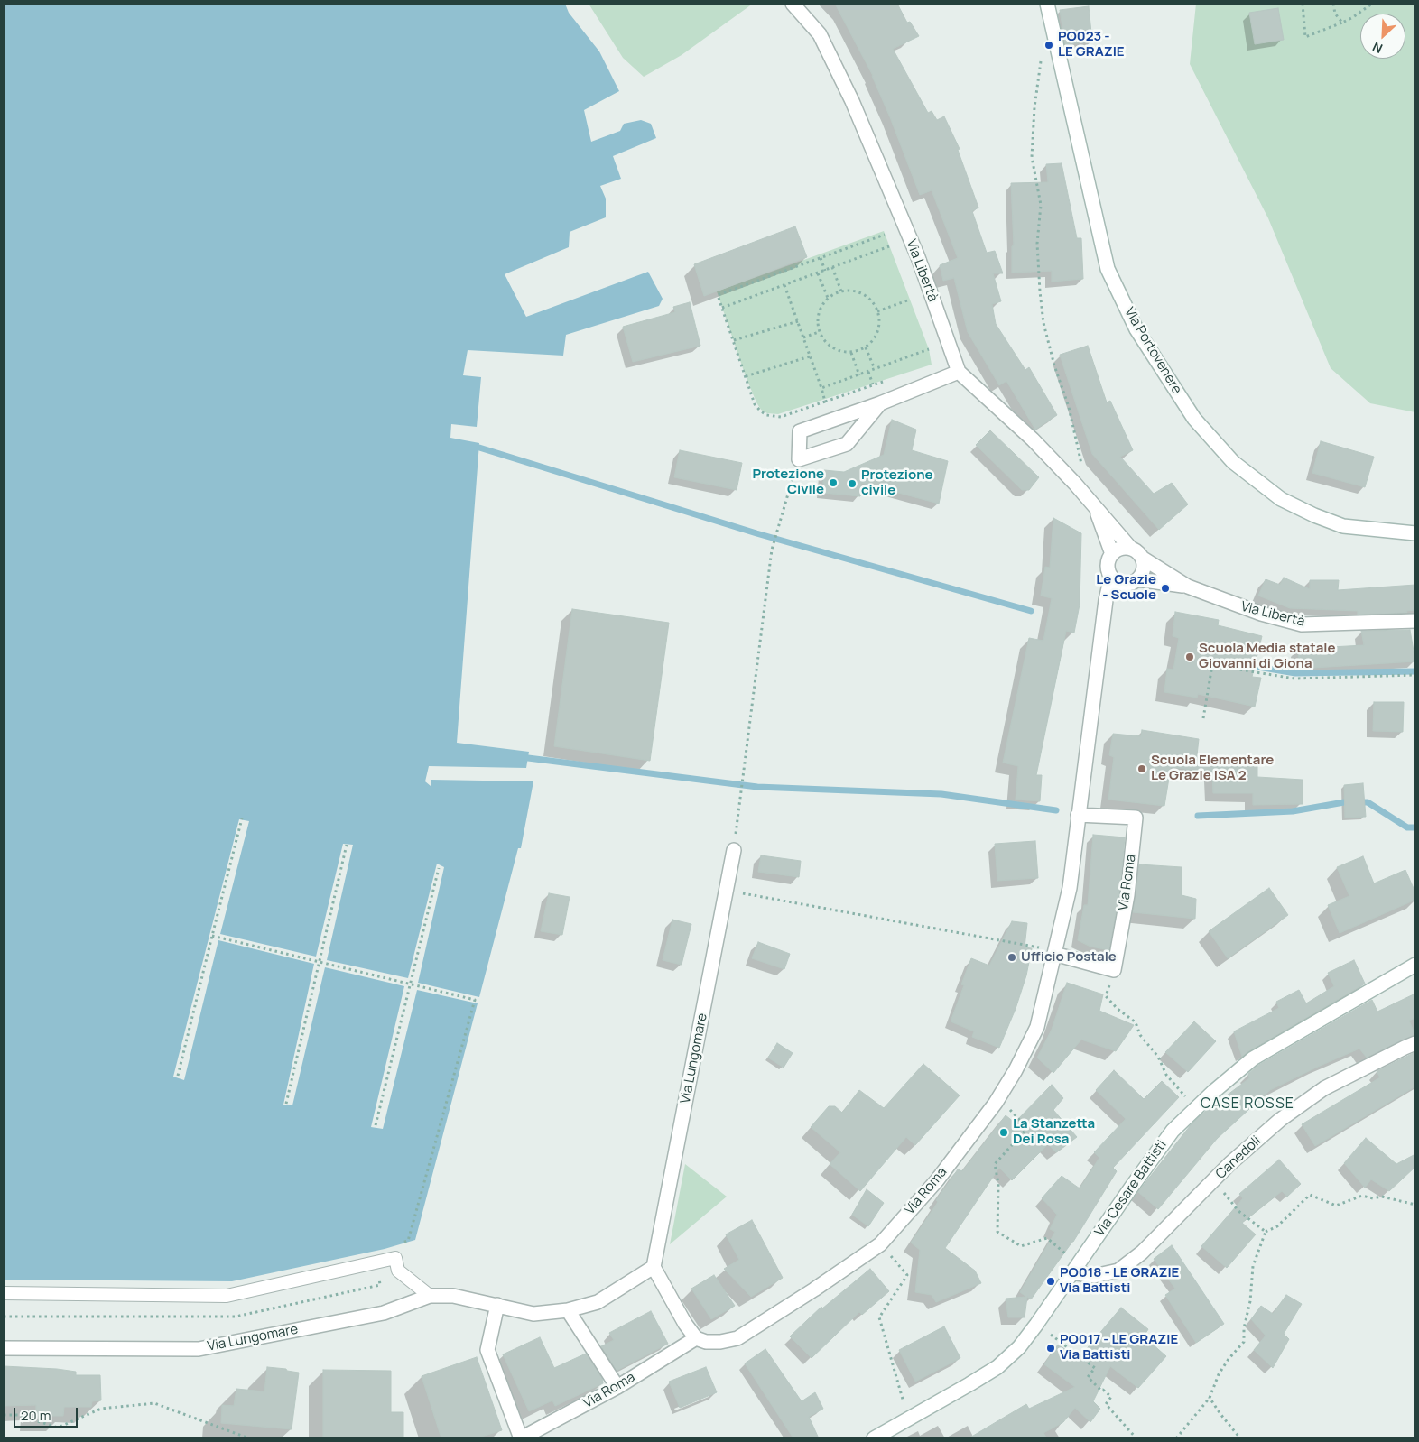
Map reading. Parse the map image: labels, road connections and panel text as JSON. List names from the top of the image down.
{
  "streets": {
    "street": [
      "Via Libertà",
      "Via Portovenere",
      "Via Roma",
      "Via Lungomare",
      "Canedoli",
      "Via Cesare Battisti"
    ]
  },
  "crossings": [
    ["Via Libertà", "Via Roma"],
    ["Canedoli", "Via Cesare Battisti"]
  ],
  "districts": ["CASE ROSSE"],
  "places": [
    "PO023 - LE GRAZIE",
    "Protezione Civile",
    "Protezione civile",
    "Le Grazie - Scuole",
    "Scuola Media statale Giovanni di Giona",
    "Scuola Elementare Le Grazie ISA 2",
    "Ufficio Postale",
    "La Stanzetta Dei Rosa",
    "PO018 - LE GRAZIE Via Battisti",
    "PO017 - LE GRAZIE Via Battisti"
  ],
  "scale_bar": "20 m",
  "north": "bottom left"
}
